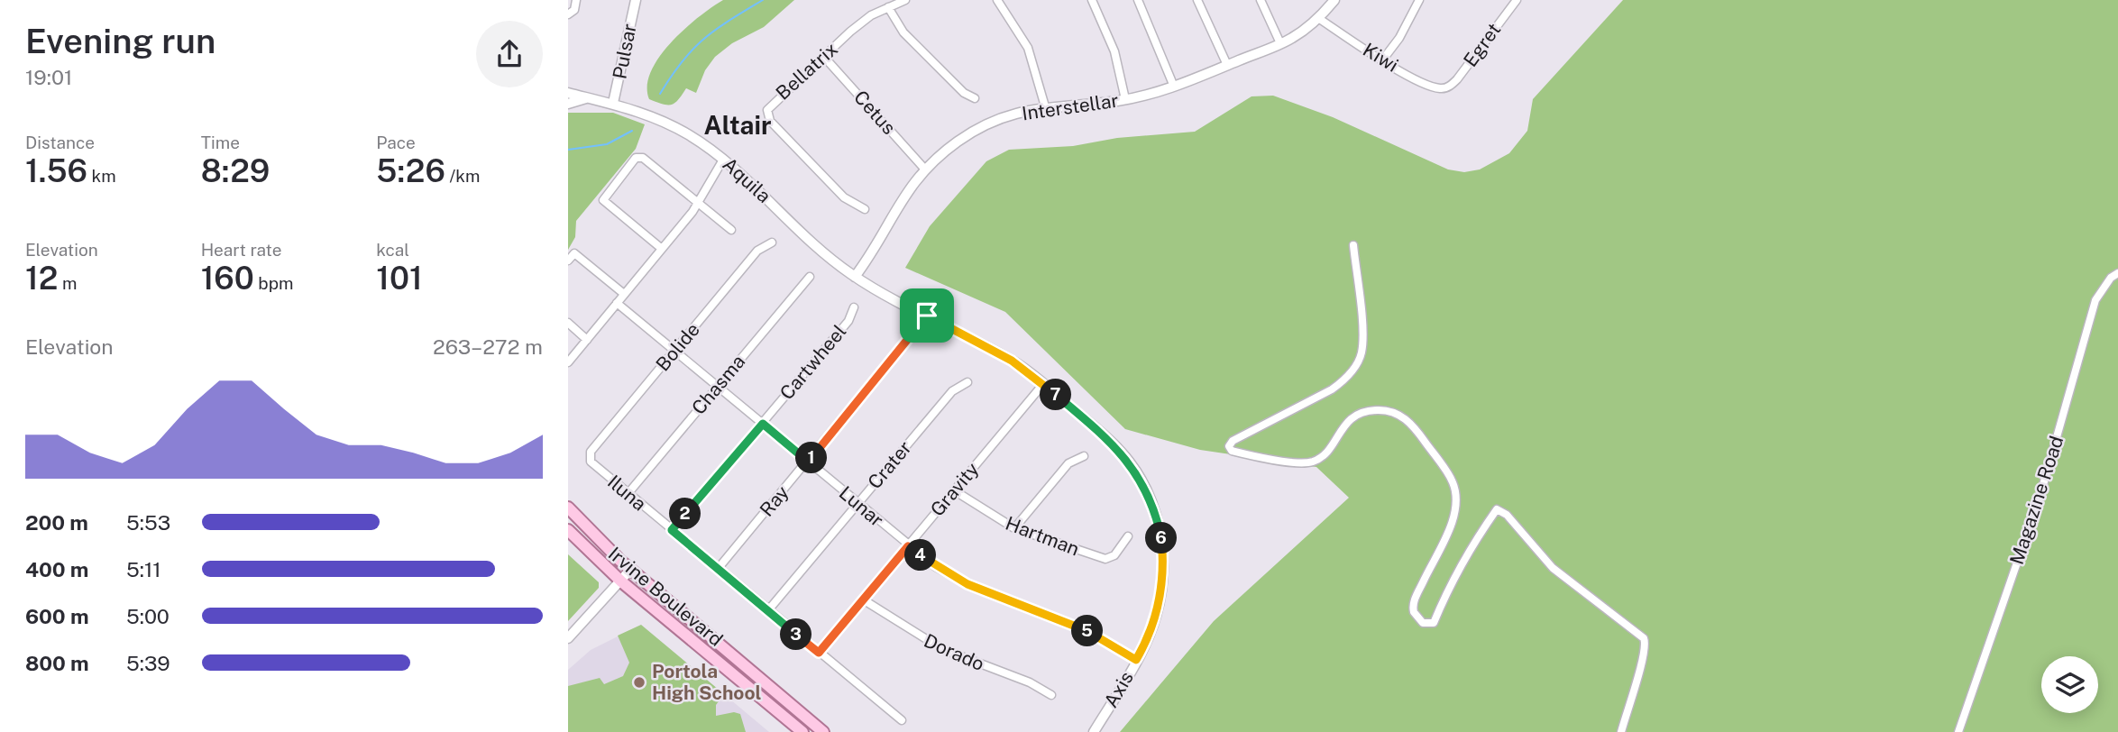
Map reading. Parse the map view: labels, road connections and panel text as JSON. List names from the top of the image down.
{
  "streets": {
    "main road": ["Irvine Boulevard"],
    "street": [
      "Egret",
      "Pulsar",
      "Kiwi",
      "Bellatrix",
      "Interstellar",
      "Cetus",
      "Aquila",
      "Bolide",
      "Cartwheel",
      "Chasma",
      "Crater",
      "Gravity",
      "Iluna",
      "Magazine Road",
      "Ray",
      "Lunar",
      "Hartman",
      "Dorado",
      "Axis"
    ]
  },
  "crossings": [
    ["Egret", "Kiwi"],
    ["Pulsar", "Aquila"],
    ["Kiwi", "Interstellar"],
    ["Bellatrix", "Cetus"],
    ["Interstellar", "Cetus"],
    ["Interstellar", "Aquila"],
    ["Interstellar", "Axis"],
    ["Aquila", "Axis"],
    ["Bolide", "Iluna"],
    ["Bolide", "Lunar"],
    ["Cartwheel", "Iluna"],
    ["Cartwheel", "Lunar"],
    ["Chasma", "Iluna"],
    ["Chasma", "Lunar"],
    ["Crater", "Iluna"],
    ["Crater", "Lunar"],
    ["Gravity", "Iluna"],
    ["Gravity", "Lunar"],
    ["Gravity", "Hartman"],
    ["Gravity", "Dorado"],
    ["Gravity", "Axis"],
    ["Iluna", "Ray"],
    ["Ray", "Lunar"],
    ["Ray", "Axis"],
    ["Lunar", "Axis"]
  ],
  "districts": ["Altair"],
  "places": ["Portola High School"],
  "page": {
    "heading": ["Evening run", "19:01"],
    "stats": [
      ["Distance", "1.56 km"],
      ["Time", "8:29"],
      ["Pace", "5:26 /km"],
      ["Elevation", "12 m"],
      ["Heart rate", "160 bpm"],
      ["kcal", "101"]
    ],
    "chart": ["Elevation", "263–272 m"],
    "pins": [
      "7",
      "1",
      "2",
      "6",
      "4",
      "5",
      "3"
    ],
    "list": [
      {
        "name": "200 m",
        "note": "5:53"
      },
      {
        "name": "400 m",
        "note": "5:11"
      },
      {
        "name": "600 m",
        "note": "5:00"
      },
      {
        "name": "800 m",
        "note": "5:39"
      }
    ]
  }
}
